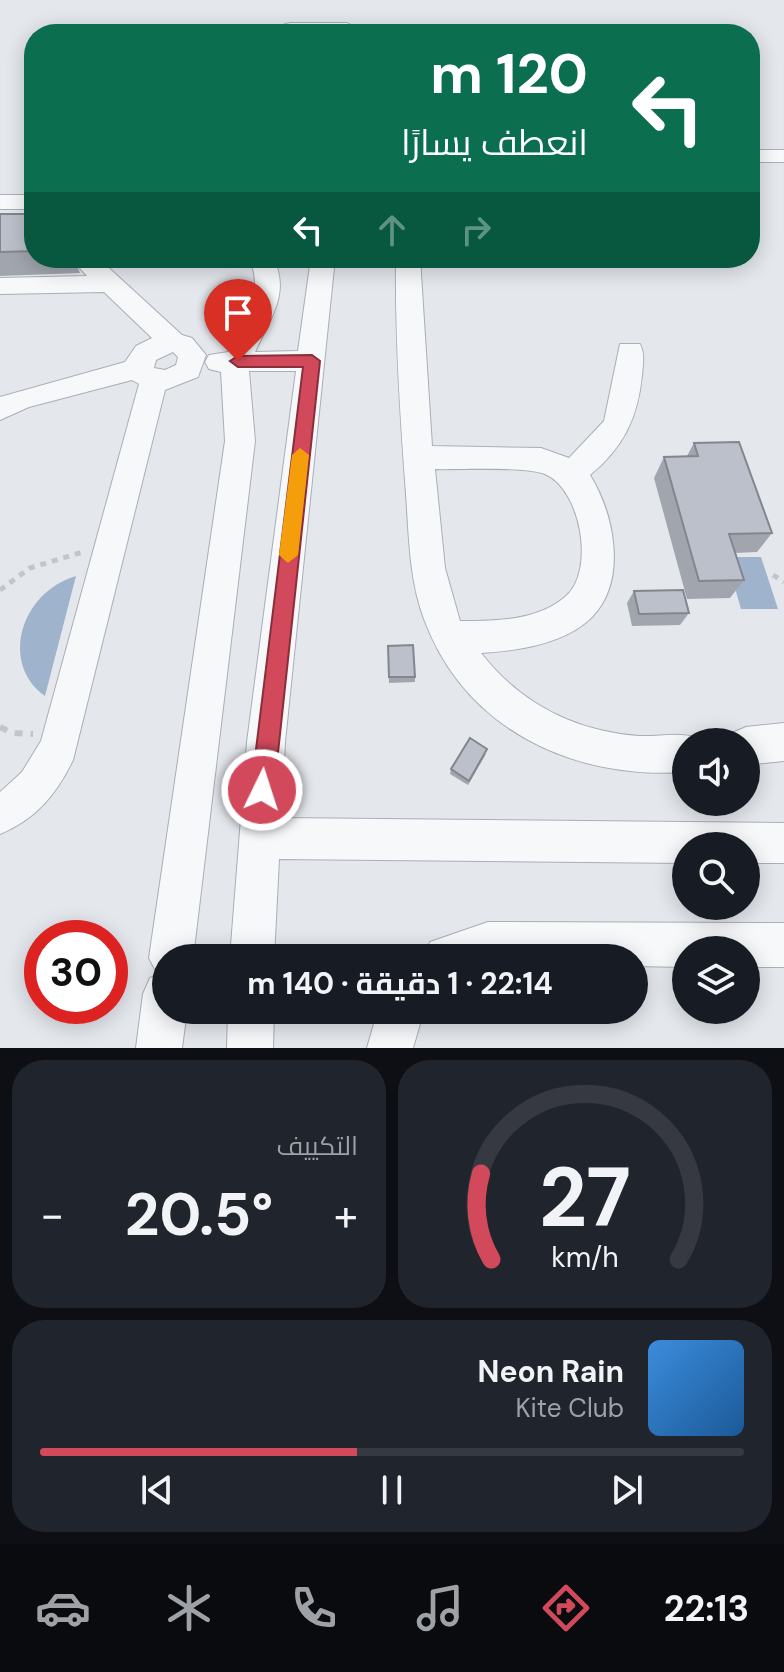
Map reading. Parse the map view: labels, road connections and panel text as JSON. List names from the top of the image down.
{
  "page": {
    "turn": ["120 m", "انعطف يسارًا"],
    "limit": "30",
    "trip": "22:14 · 1 دقيقة · 140 m",
    "tile": "التكييف",
    "heat": ["−", "20.5°", "+"],
    "song": ["Neon Rain", "Kite Club"],
    "tabs": "22:13",
    "gauge": ["27", "km/h"]
  }
}
